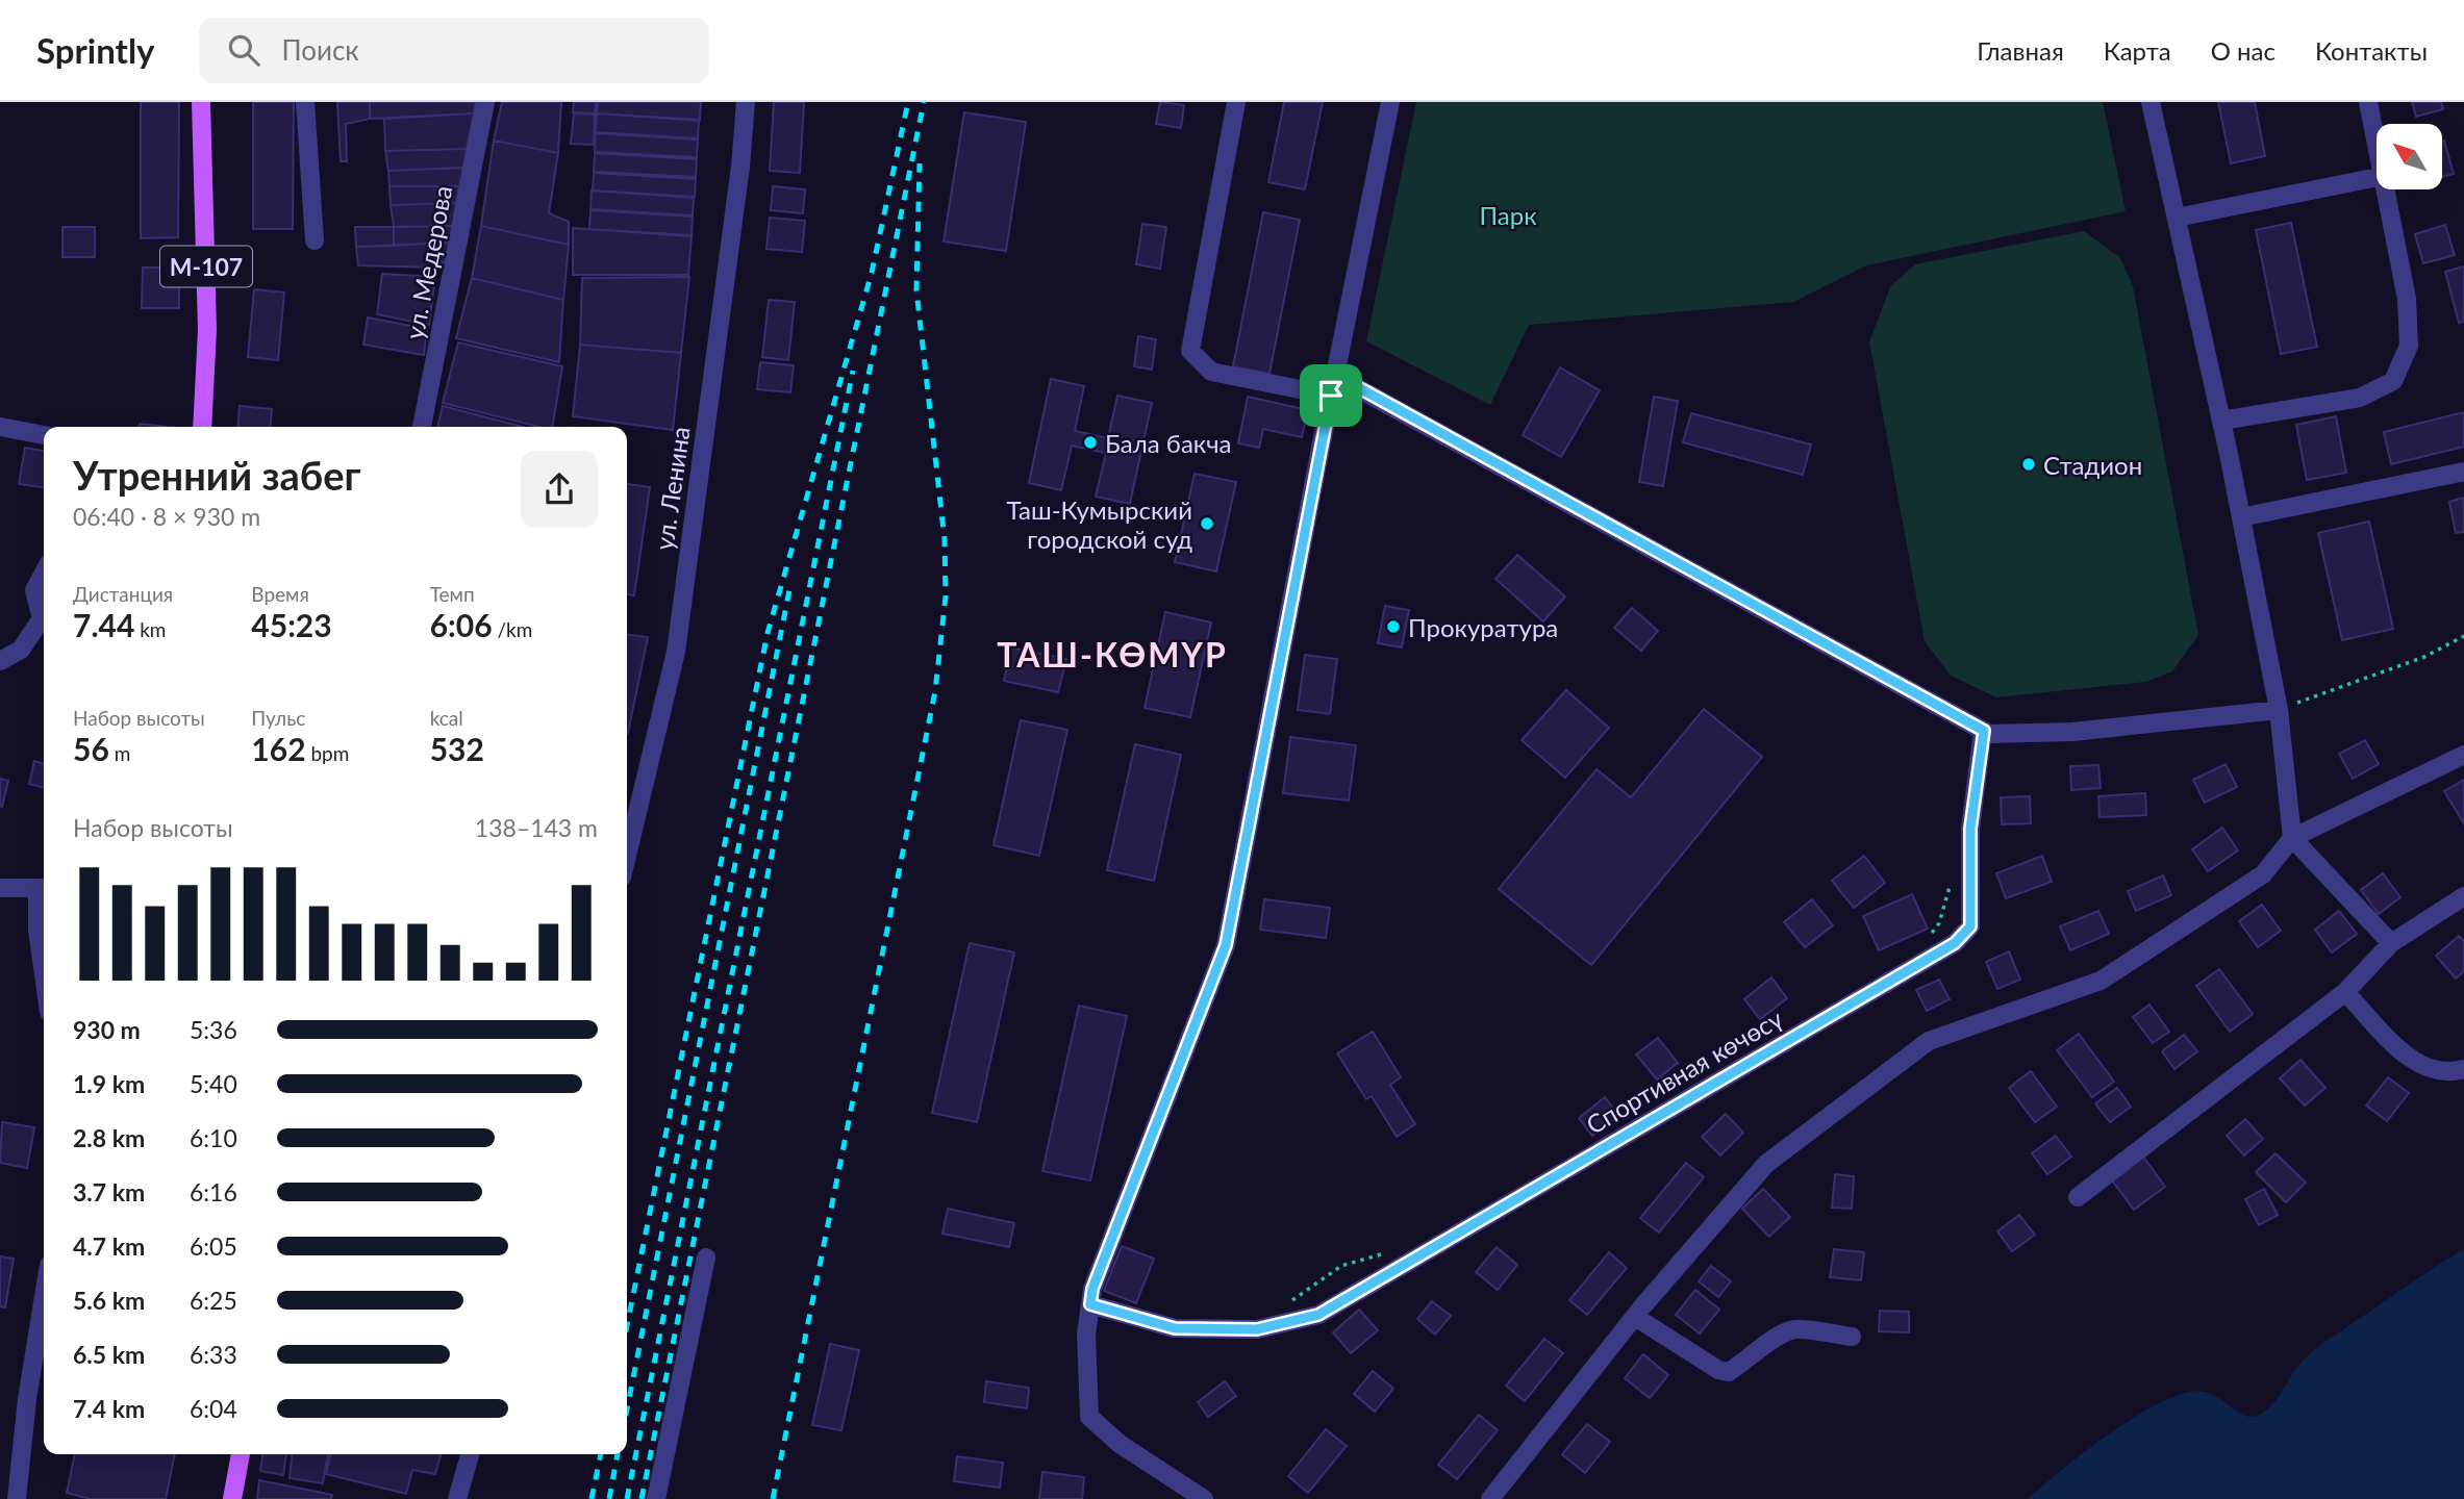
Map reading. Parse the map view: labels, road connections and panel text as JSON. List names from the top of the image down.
{
  "streets": {
    "main road": ["М-107"],
    "street": ["ул. Медерова", "ул. Ленина", "Спортивная көчөсү"]
  },
  "districts": ["ТАШ-КӨМҮР"],
  "parks": ["Парк"],
  "places": [
    "Бала бакча",
    "Стадион",
    "Таш-Кумырский городской суд",
    "Прокуратура"
  ],
  "north": "top left",
  "page": {
    "header": "Sprintly",
    "search": "Поиск",
    "nav": [
      "Главная",
      "Карта",
      "О нас",
      "Контакты"
    ],
    "heading": ["Утренний забег", "06:40 · 8 × 930 m"],
    "stats": [
      ["Дистанция", "7.44 km"],
      ["Время", "45:23"],
      ["Темп", "6:06 /km"],
      ["Набор высоты", "56 m"],
      ["Пульс", "162 bpm"],
      ["kcal", "532"]
    ],
    "chart": ["Набор высоты", "138–143 m"],
    "list": [
      {
        "name": "930 m",
        "note": "5:36"
      },
      {
        "name": "1.9 km",
        "note": "5:40"
      },
      {
        "name": "2.8 km",
        "note": "6:10"
      },
      {
        "name": "3.7 km",
        "note": "6:16"
      },
      {
        "name": "4.7 km",
        "note": "6:05"
      },
      {
        "name": "5.6 km",
        "note": "6:25"
      },
      {
        "name": "6.5 km",
        "note": "6:33"
      },
      {
        "name": "7.4 km",
        "note": "6:04"
      }
    ]
  }
}
